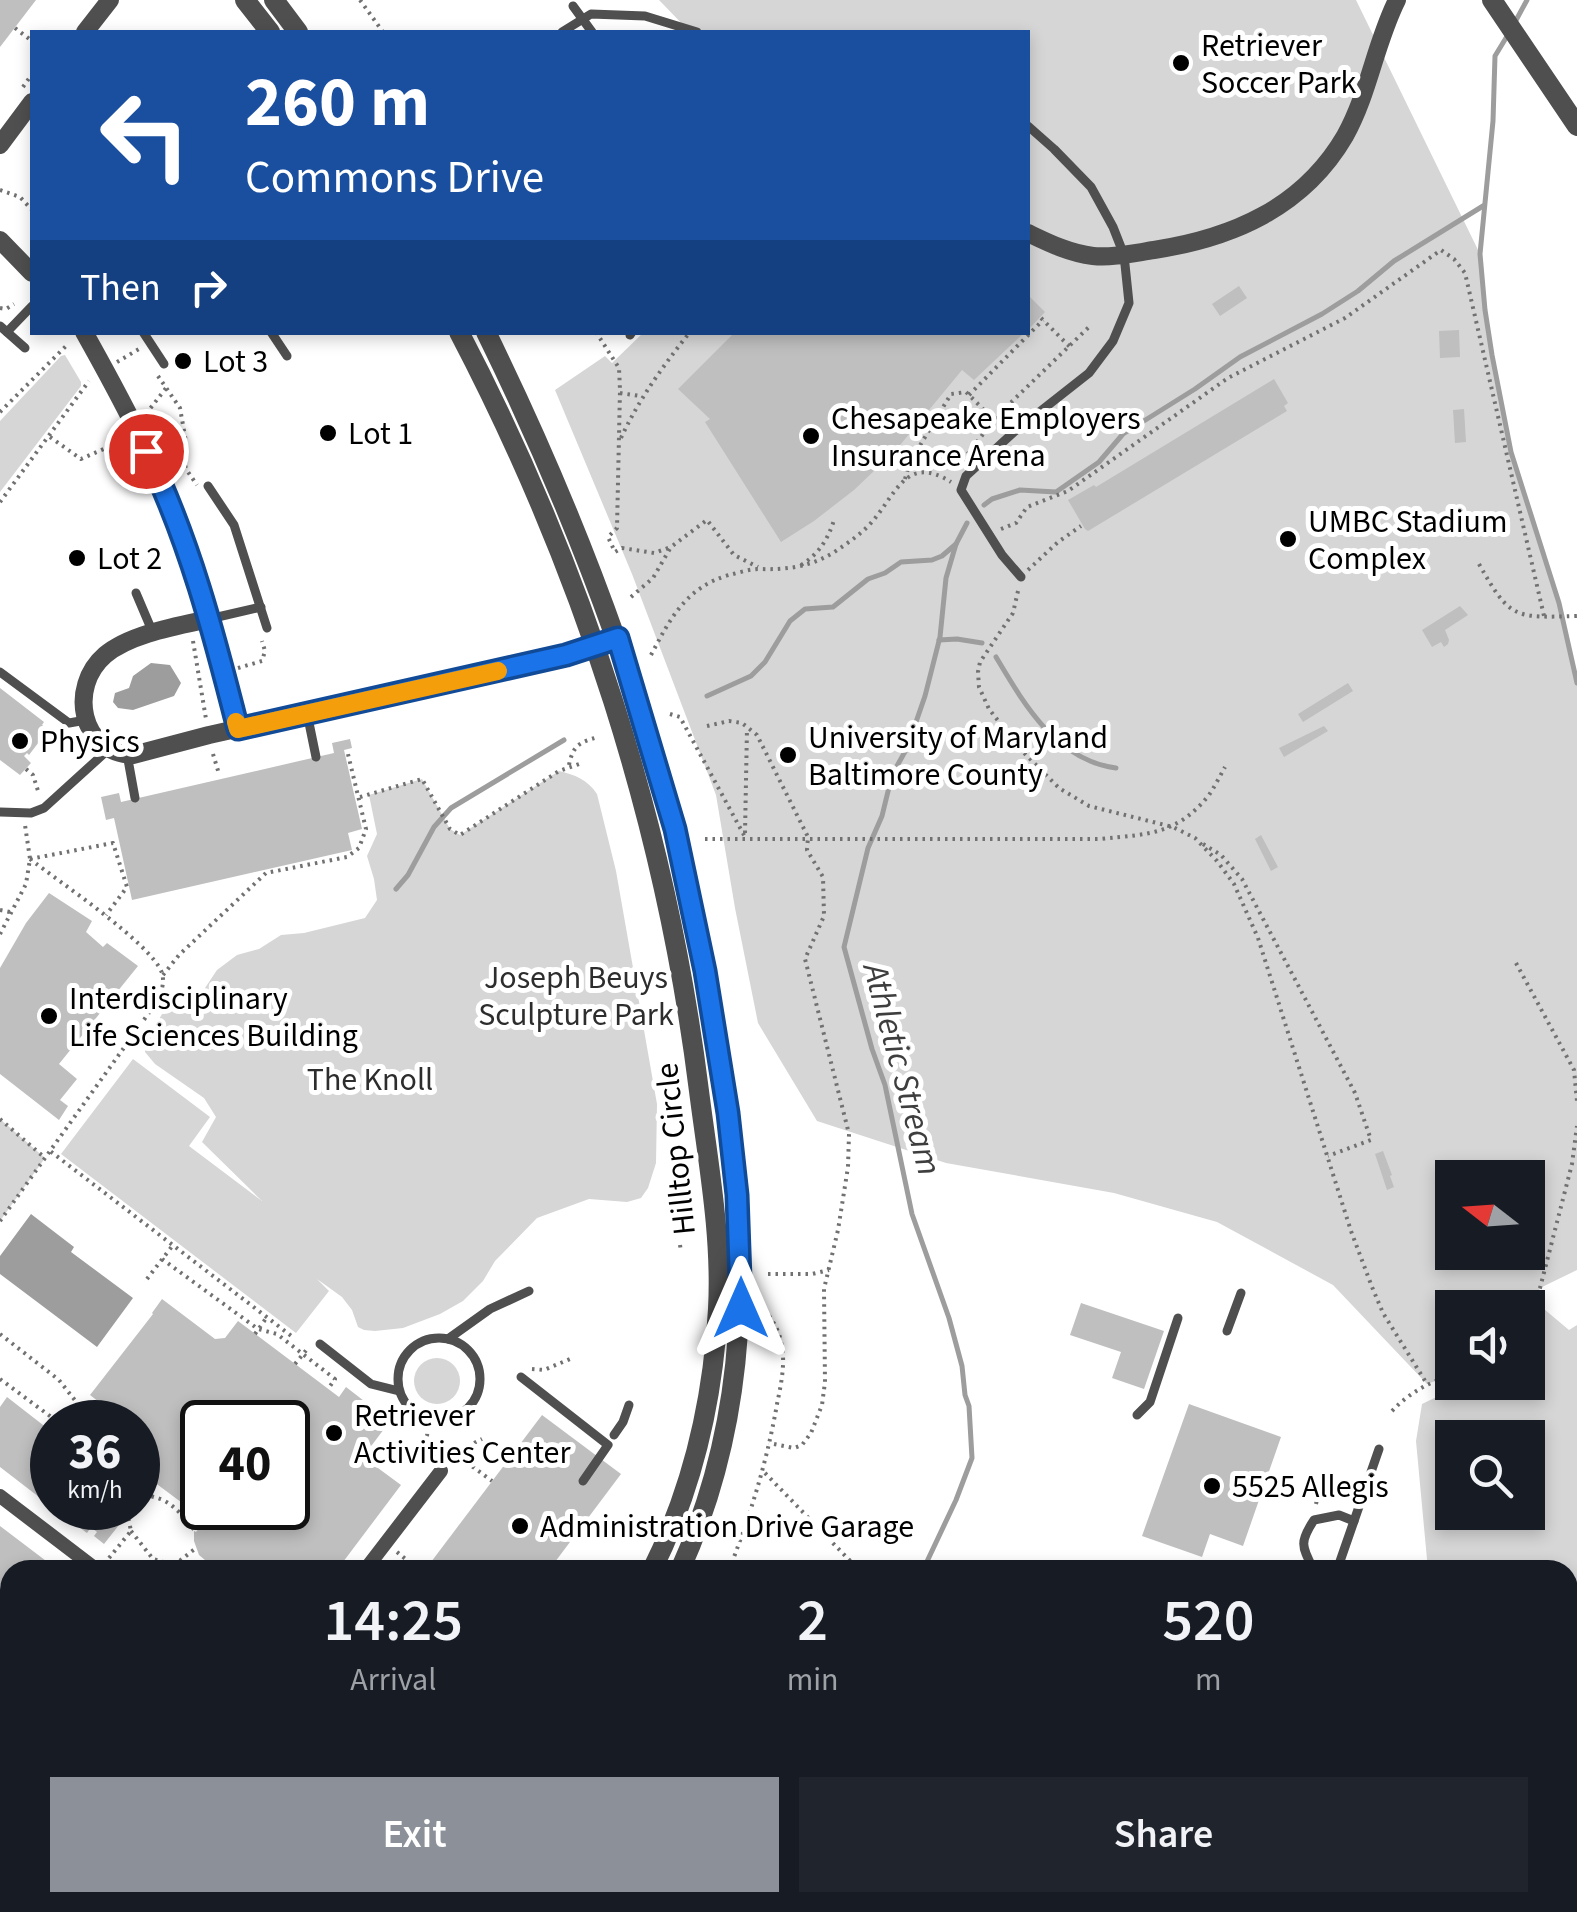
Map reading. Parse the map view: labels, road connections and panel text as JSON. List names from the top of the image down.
{
  "streets": {
    "street": ["Hilltop Circle"]
  },
  "water": ["Athletic Stream"],
  "parks": ["Joseph Beuys Sculpture Park", "The Knoll"],
  "places": [
    "Retriever Soccer Park",
    "Lot 3",
    "Lot 1",
    "Chesapeake Employers Insurance Arena",
    "UMBC Stadium Complex",
    "Lot 2",
    "Physics",
    "University of Maryland Baltimore County",
    "Interdisciplinary Life Sciences Building",
    "Retriever Activities Center",
    "5525 Allegis",
    "Administration Drive Garage"
  ],
  "north": "left",
  "page": {
    "turn": ["260 m", "Commons Drive"],
    "then": "Then",
    "speed": "36 km/h",
    "limit": "40",
    "eta": [
      "14:25",
      "Arrival",
      "2",
      "min",
      "520",
      "m"
    ],
    "buttons": ["Exit", "Share"]
  }
}
